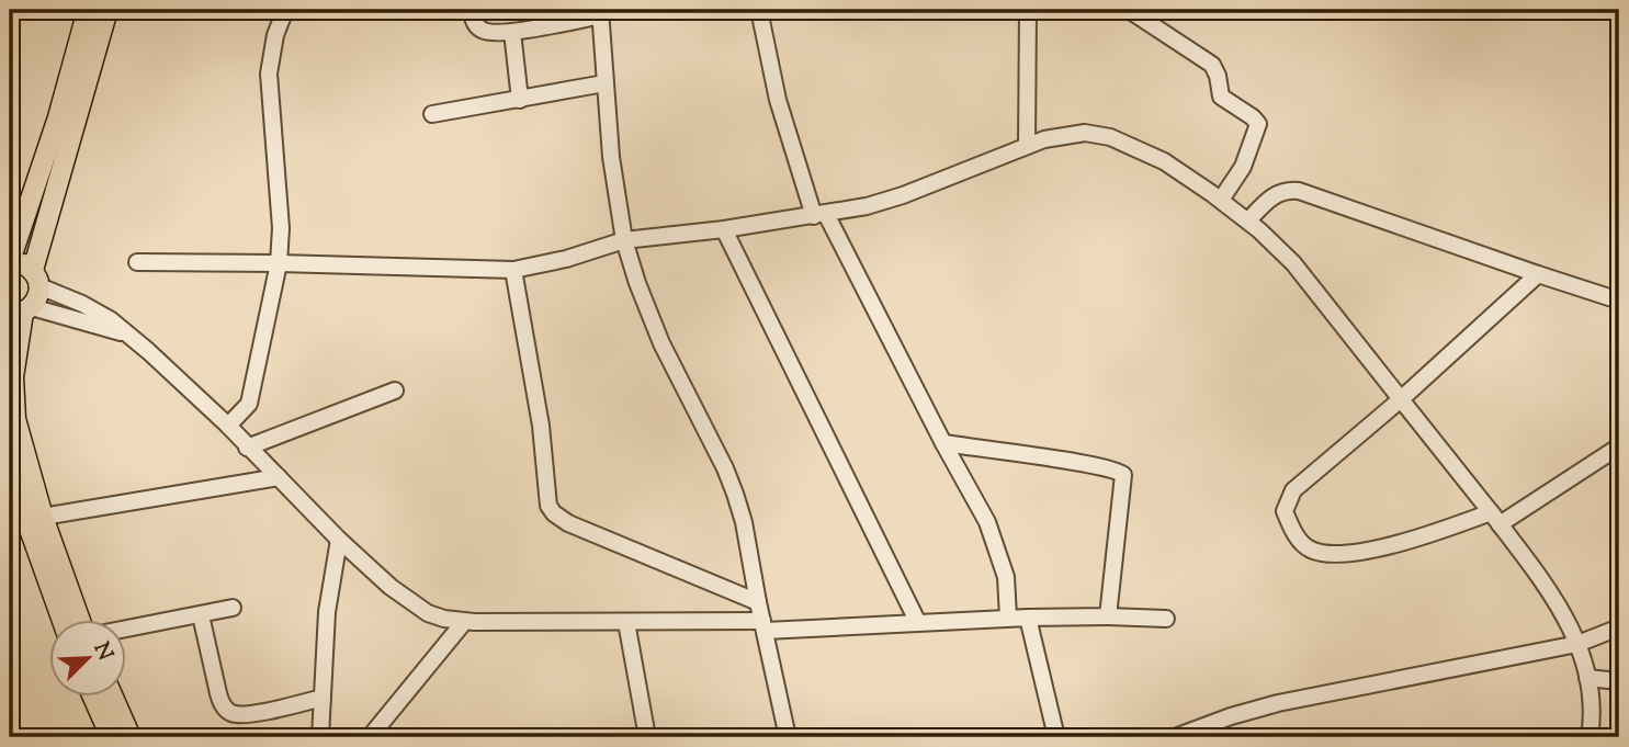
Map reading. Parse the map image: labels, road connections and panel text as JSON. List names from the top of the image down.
{
  "north": "top right"
}
